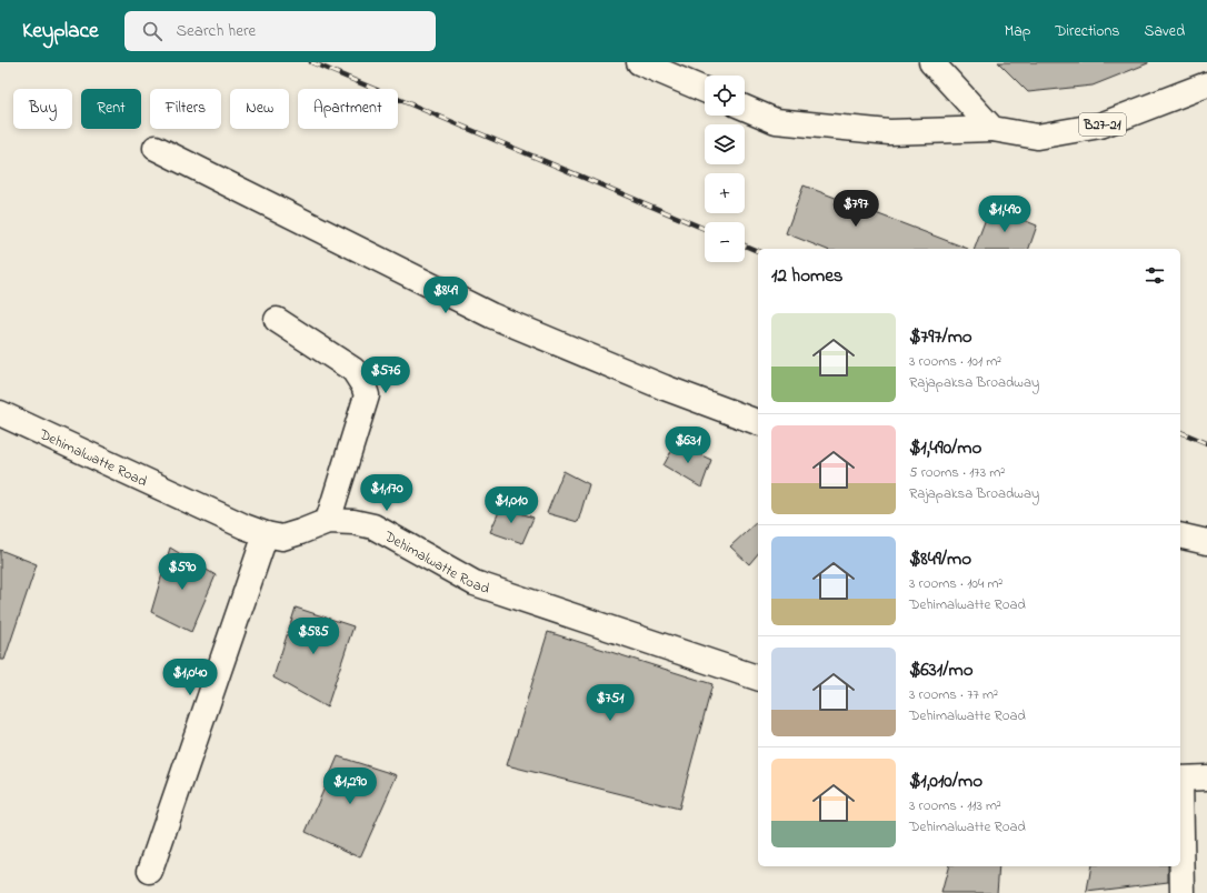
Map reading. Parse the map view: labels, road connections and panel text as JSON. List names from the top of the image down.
{
  "streets": {
    "street": ["B27-21", "Dehimalwatte Road"]
  },
  "page": {
    "header": "Keyplace",
    "search": "Search here",
    "nav": ["Map", "Directions", "Saved"],
    "map_buttons": ["+", "−"],
    "chip": [
      "Buy",
      "Rent",
      "Filters",
      "New",
      "Apartment"
    ],
    "price": [
      "$797",
      "$1,490",
      "$849",
      "$576",
      "$631",
      "$1,170",
      "$1,010",
      "$590",
      "$585",
      "$1,040",
      "$751",
      "$1,290"
    ],
    "heading": "12 homes",
    "list": [
      {
        "name": "$797/mo",
        "note": "3 rooms · 101 m² · Rajapaksa Broadway"
      },
      {
        "name": "$1,490/mo",
        "note": "5 rooms · 173 m² · Rajapaksa Broadway"
      },
      {
        "name": "$849/mo",
        "note": "3 rooms · 104 m² · Dehimalwatte Road"
      },
      {
        "name": "$631/mo",
        "note": "3 rooms · 77 m² · Dehimalwatte Road"
      },
      {
        "name": "$1,010/mo",
        "note": "3 rooms · 113 m² · Dehimalwatte Road"
      }
    ]
  }
}
